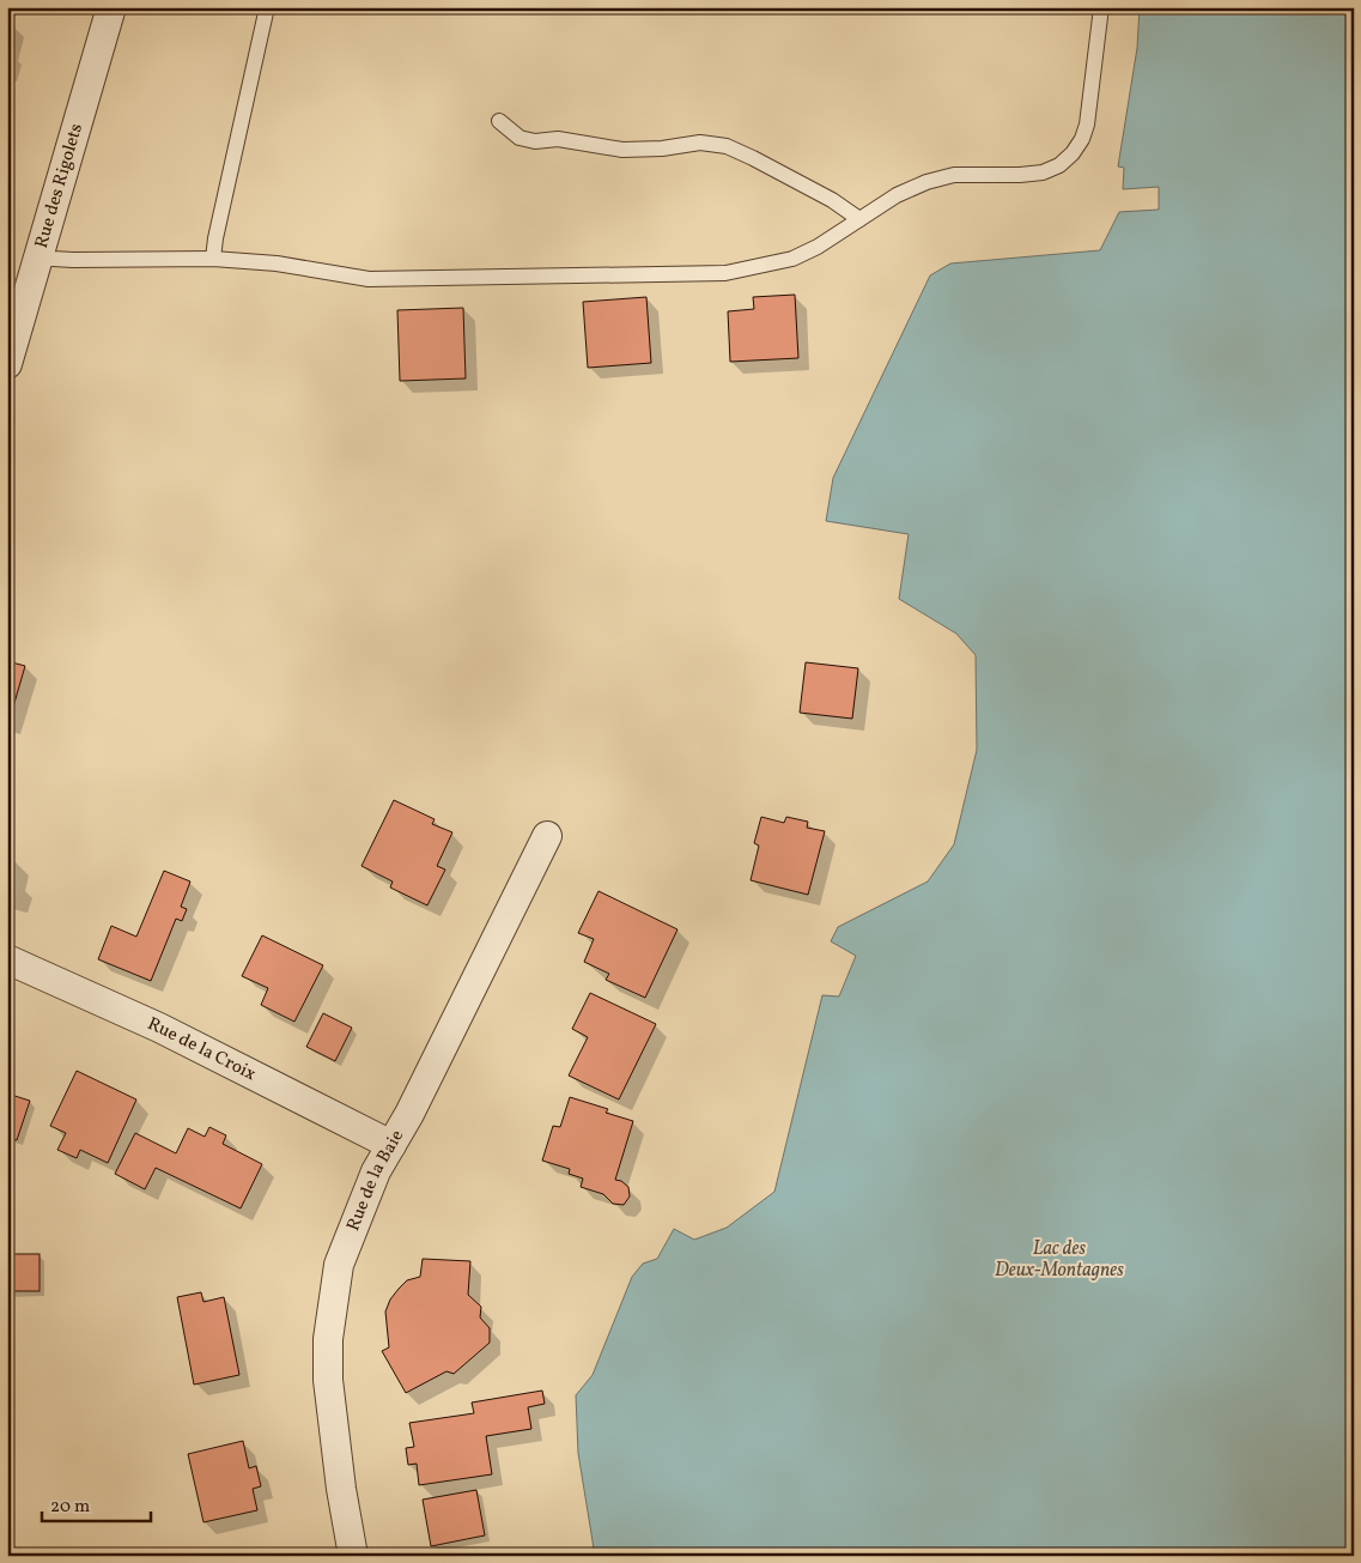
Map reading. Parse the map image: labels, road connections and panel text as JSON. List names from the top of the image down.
{
  "streets": {
    "street": ["Rue des Rigolets", "Rue de la Croix", "Rue de la Baie"]
  },
  "crossings": [
    ["Rue de la Croix", "Rue de la Baie"]
  ],
  "water": ["Lac des Deux-Montagnes"],
  "scale_bar": "20 m"
}
